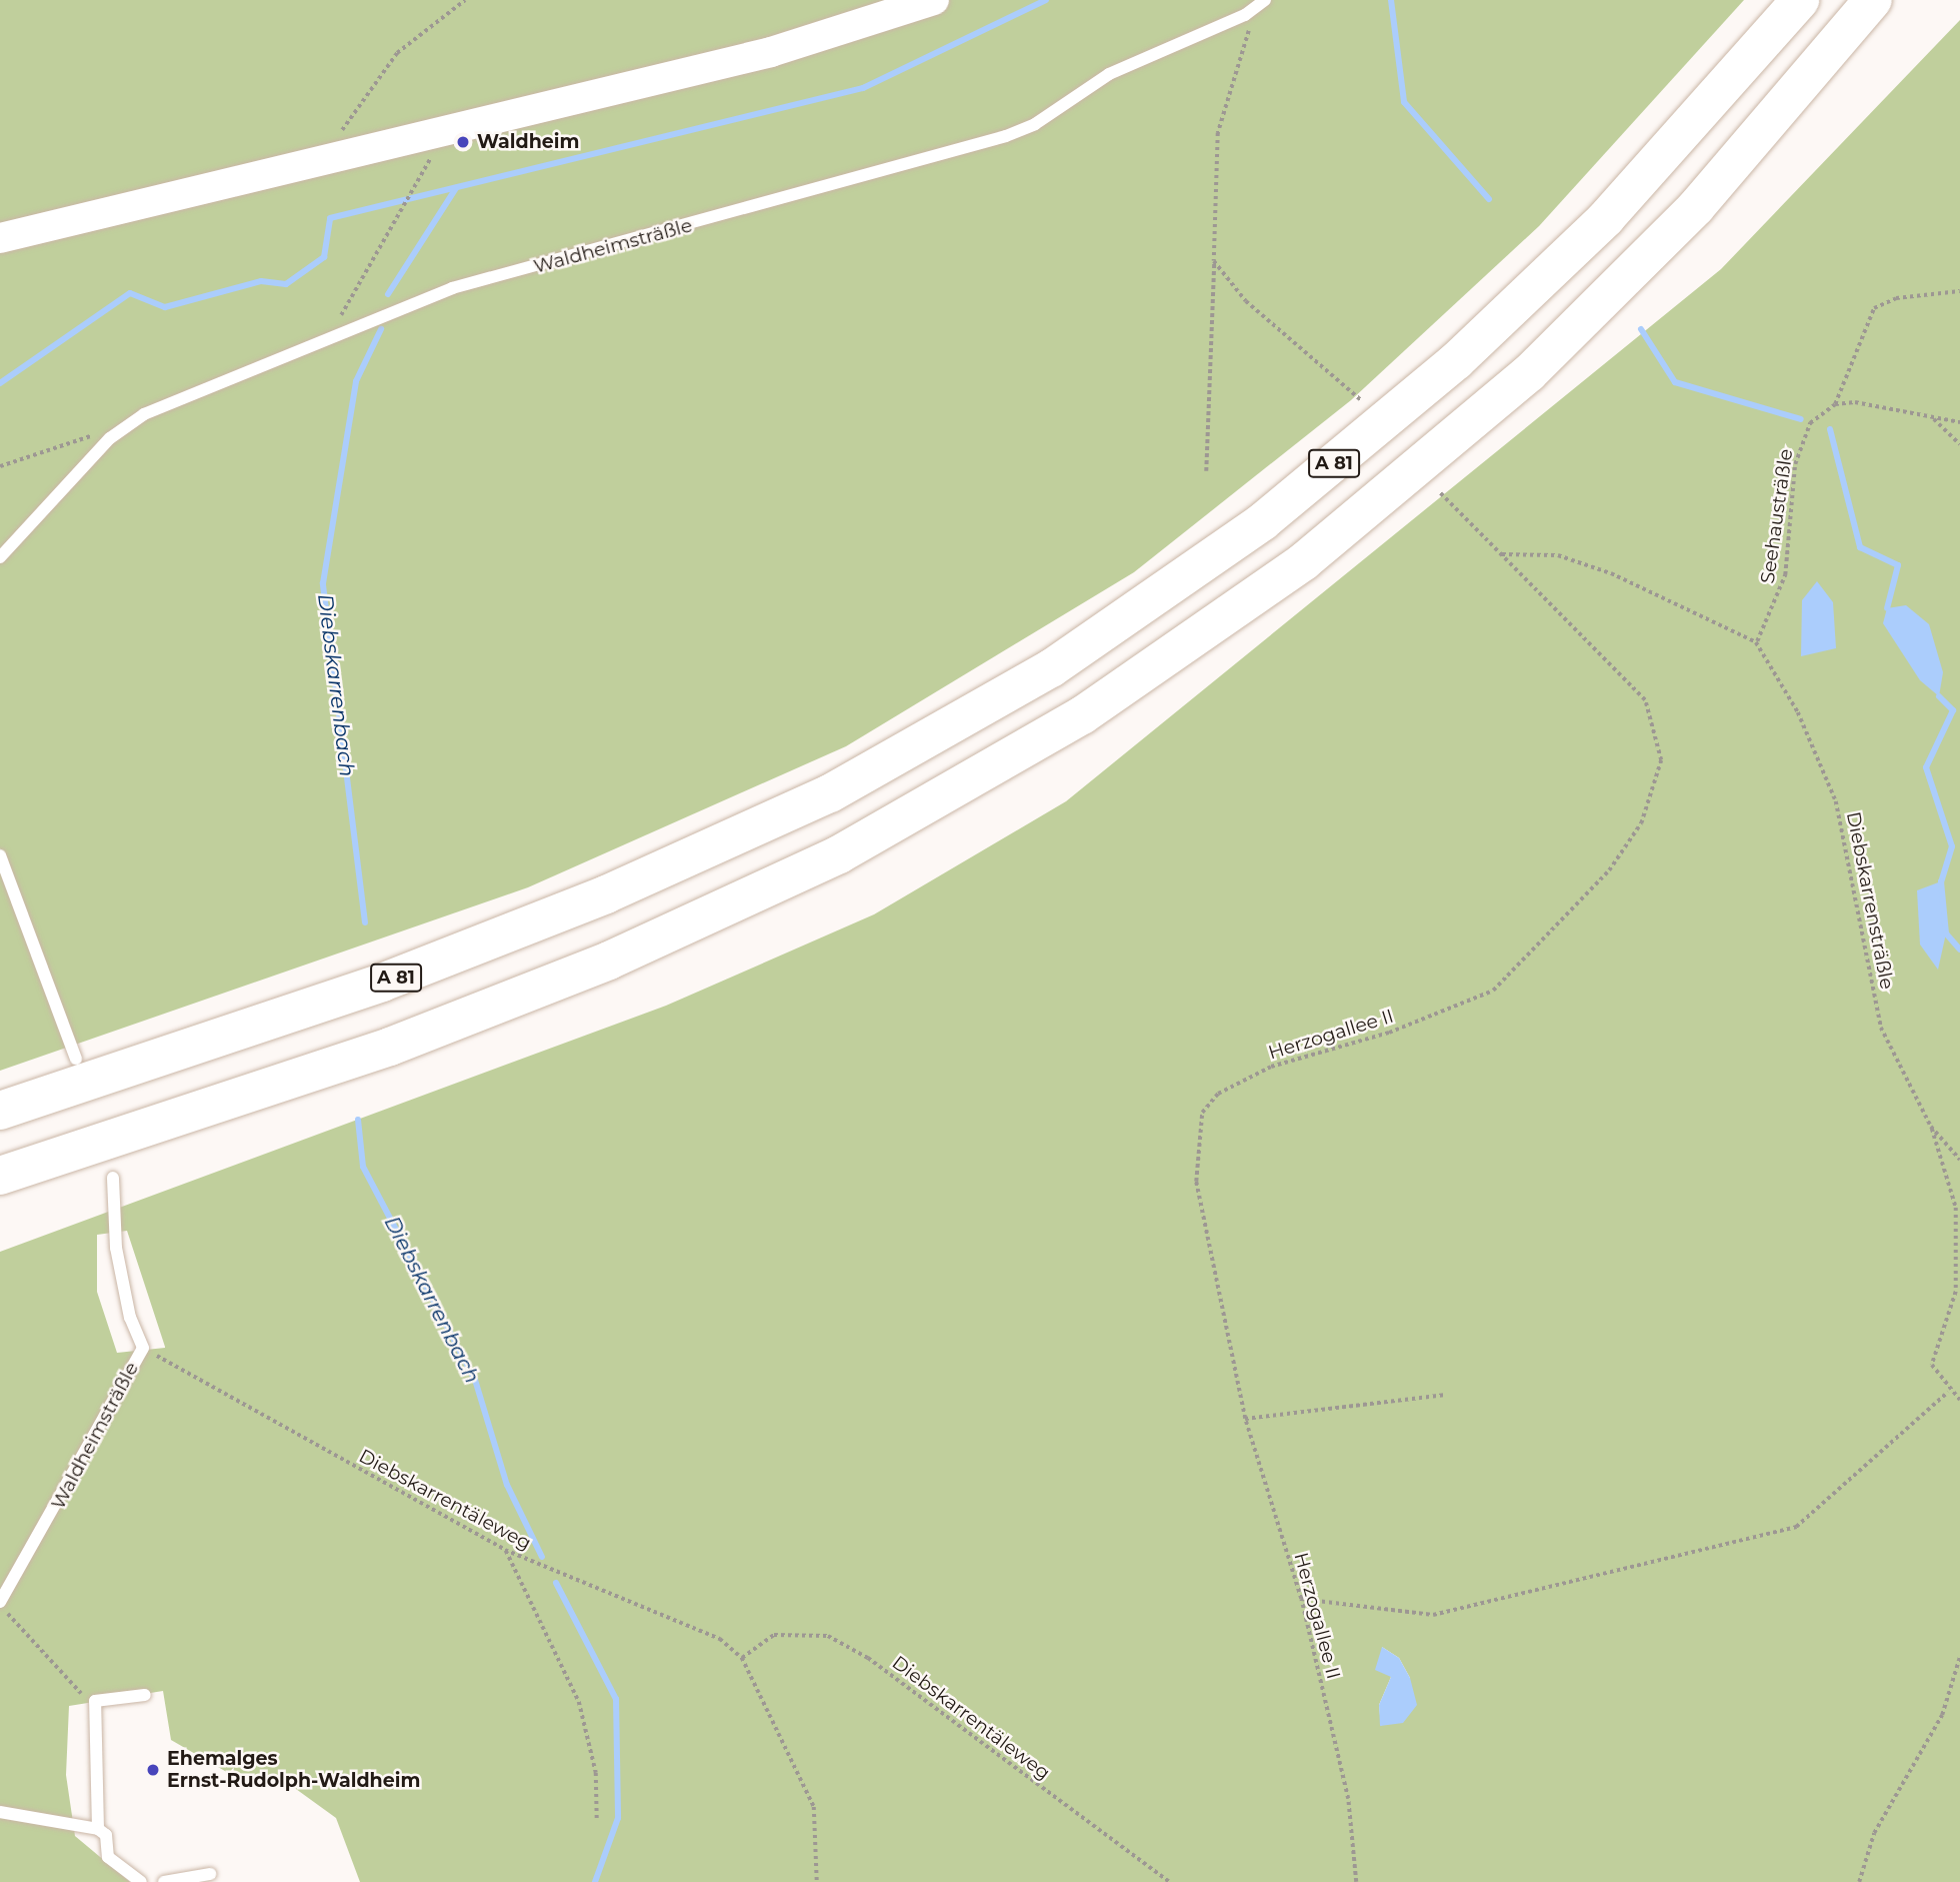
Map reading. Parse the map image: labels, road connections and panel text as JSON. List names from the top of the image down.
{
  "streets": {
    "highway": ["A 81"],
    "lane": ["Waldheimsträßle"],
    "path": [
      "Seehausträßle",
      "Diebskarrensträßle",
      "Herzogallee II",
      "Diebskarrentäleweg"
    ]
  },
  "crossings": [
    ["Waldheimsträßle", "Diebskarrentäleweg"],
    ["Seehausträßle", "Diebskarrensträßle"]
  ],
  "water": ["Diebskarrenbach"],
  "places": ["Waldheim", "Ehemalges Ernst-Rudolph-Waldheim"]
}
